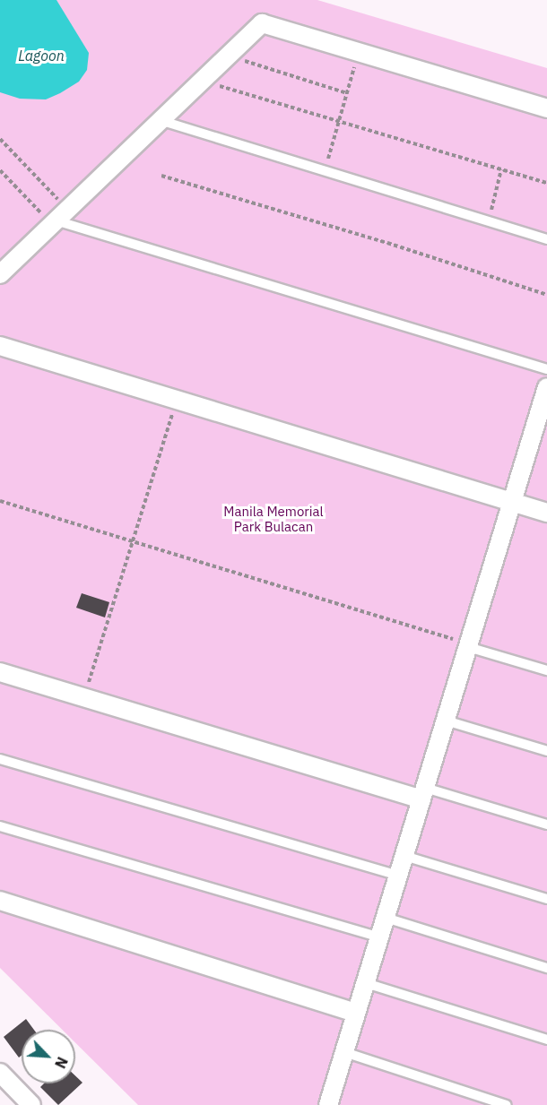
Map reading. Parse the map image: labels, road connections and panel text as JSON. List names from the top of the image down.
{
  "water": ["Lagoon"],
  "parks": ["Manila Memorial Park Bulacan"],
  "north": "bottom right"
}
